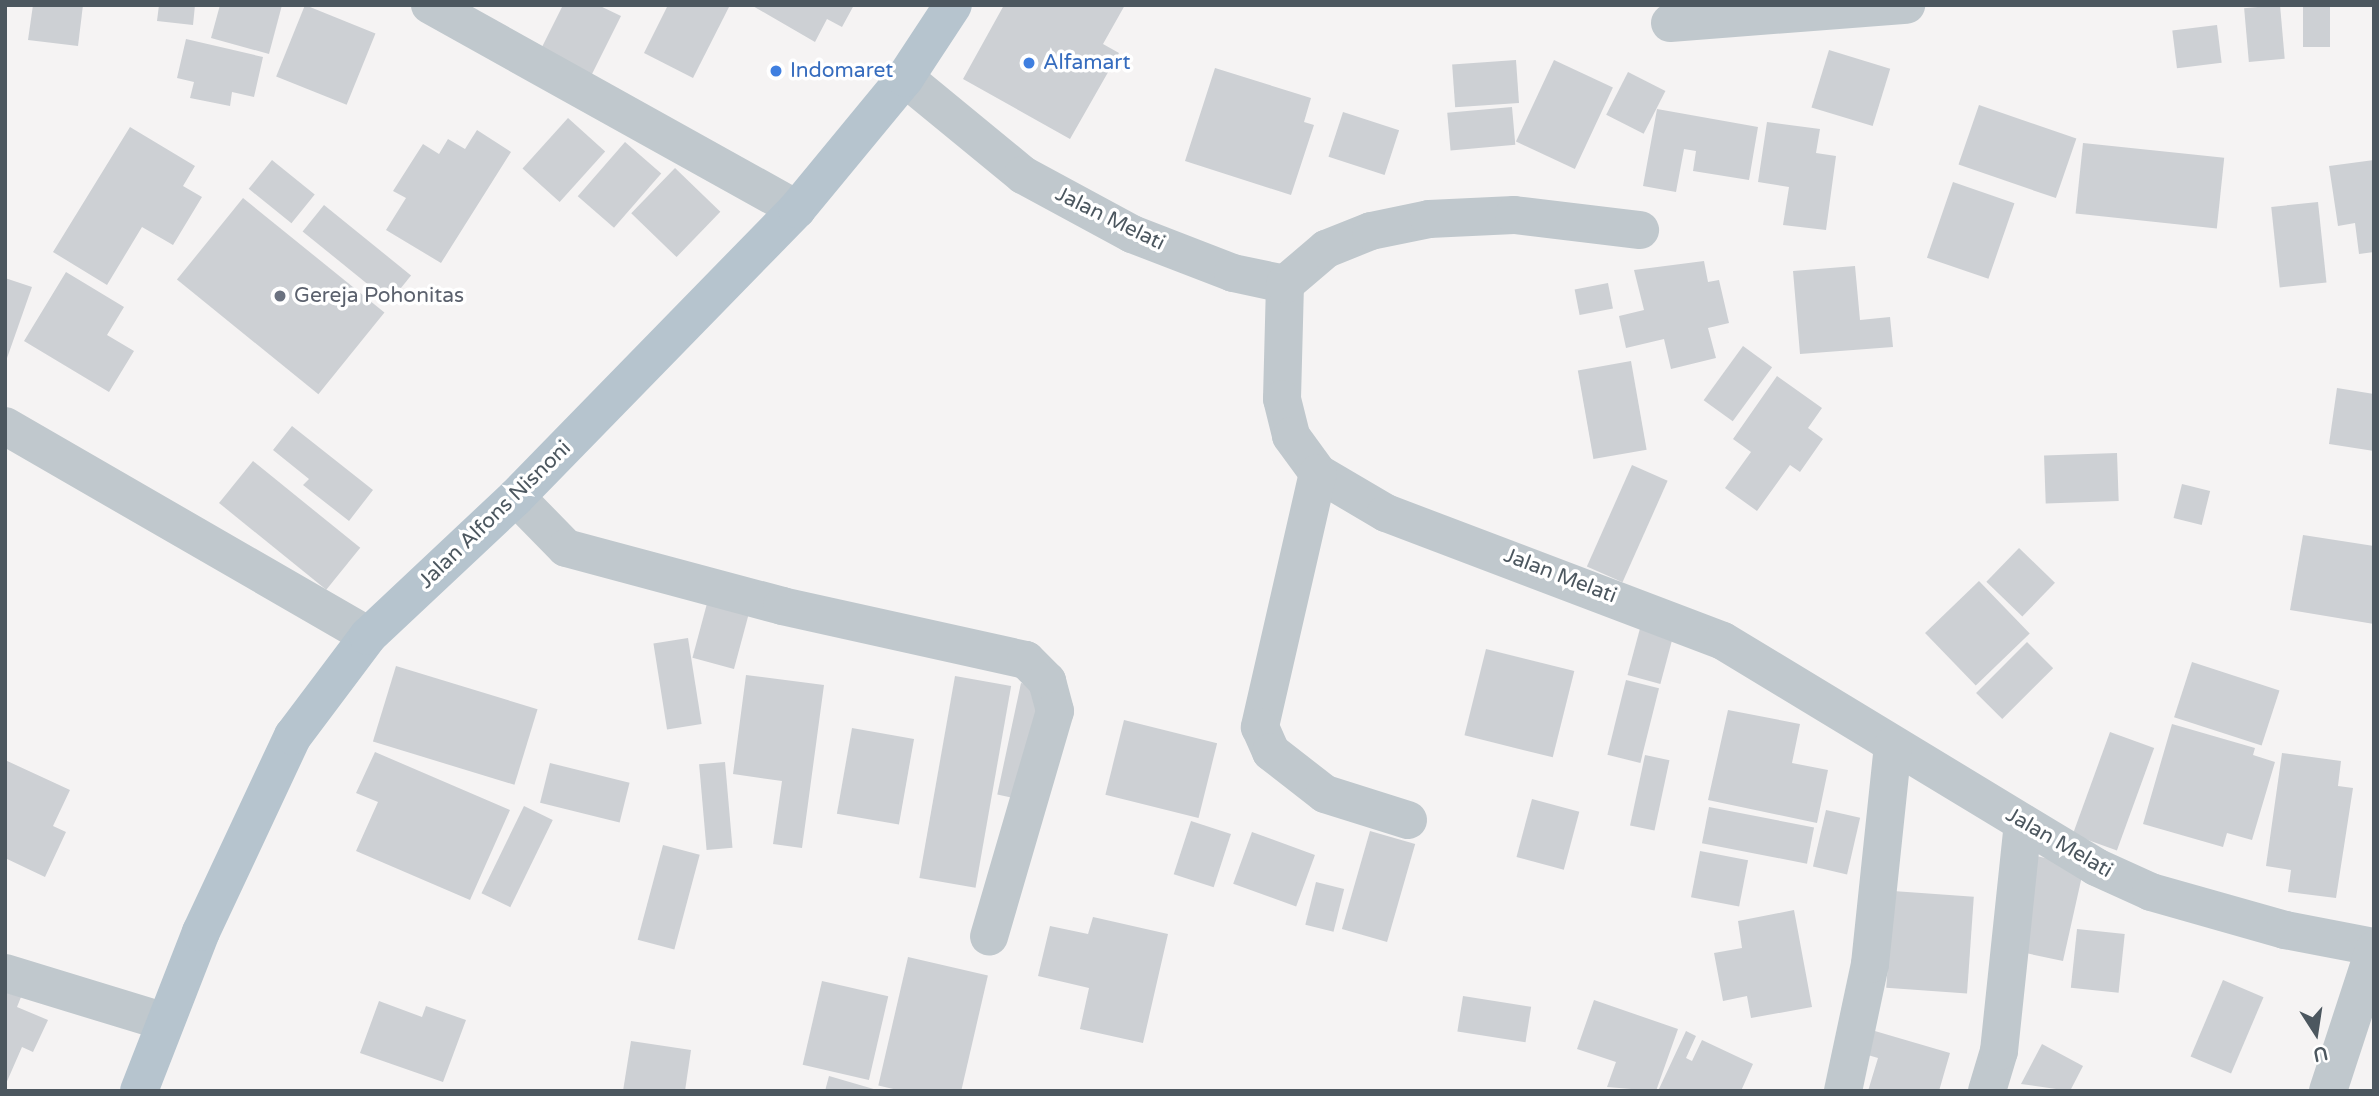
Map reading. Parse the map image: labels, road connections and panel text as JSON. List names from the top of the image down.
{
  "streets": {
    "main road": ["Jalan Alfons Nisnoni"],
    "street": ["Jalan Melati"]
  },
  "crossings": [
    ["Jalan Melati", "Jalan Alfons Nisnoni"]
  ],
  "places": ["Alfamart", "Indomaret", "Gereja Pohonitas"],
  "north": "bottom"
}
